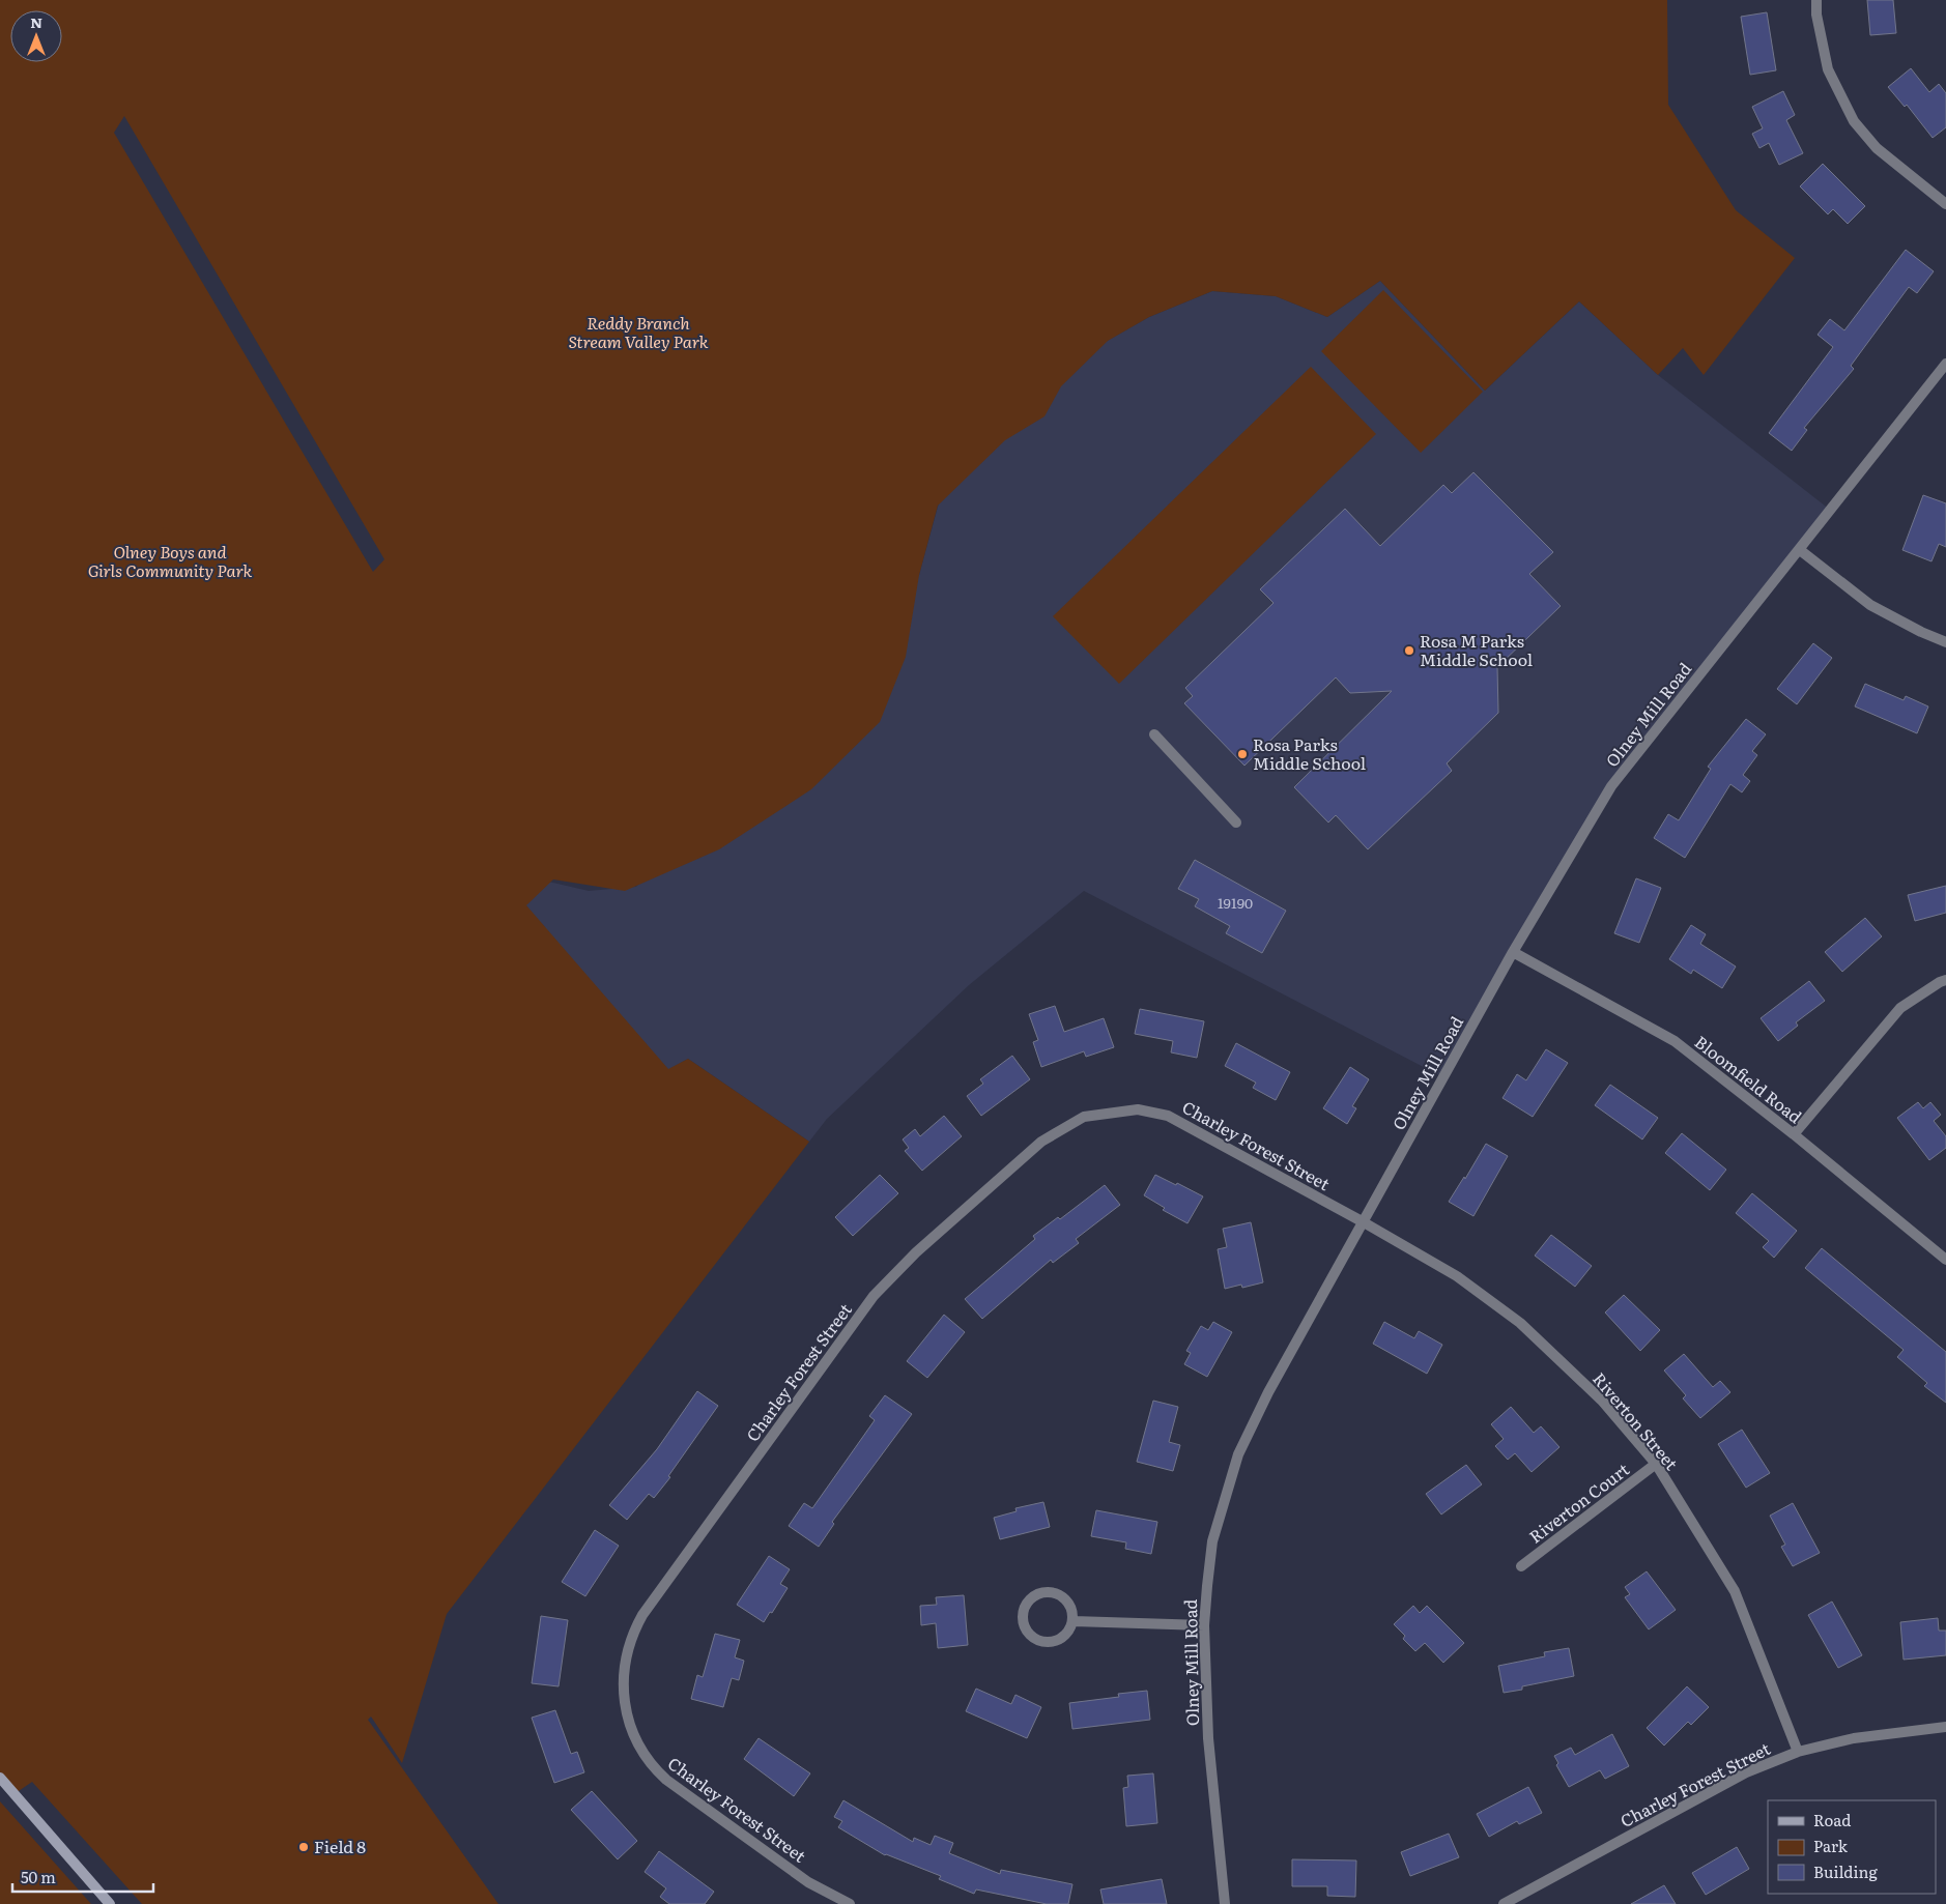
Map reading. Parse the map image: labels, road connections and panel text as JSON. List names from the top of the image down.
{
  "streets": {
    "street": [
      "Olney Mill Road",
      "Bloomfield Road",
      "Charley Forest Street",
      "Riverton Street",
      "Riverton Court"
    ]
  },
  "crossings": [
    ["Olney Mill Road", "Bloomfield Road"],
    ["Olney Mill Road", "Charley Forest Street"],
    ["Olney Mill Road", "Riverton Street"],
    ["Charley Forest Street", "Riverton Street"],
    ["Riverton Street", "Riverton Court"]
  ],
  "parks": ["Reddy Branch Stream Valley Park", "Olney Boys and Girls Community Park"],
  "places": ["Rosa M Parks Middle School", "Rosa Parks Middle School", "Field 8"],
  "house_numbers": ["19190"],
  "legend": ["Road", "Park", "Building"],
  "scale_bar": "50 m",
  "north": "top"
}
